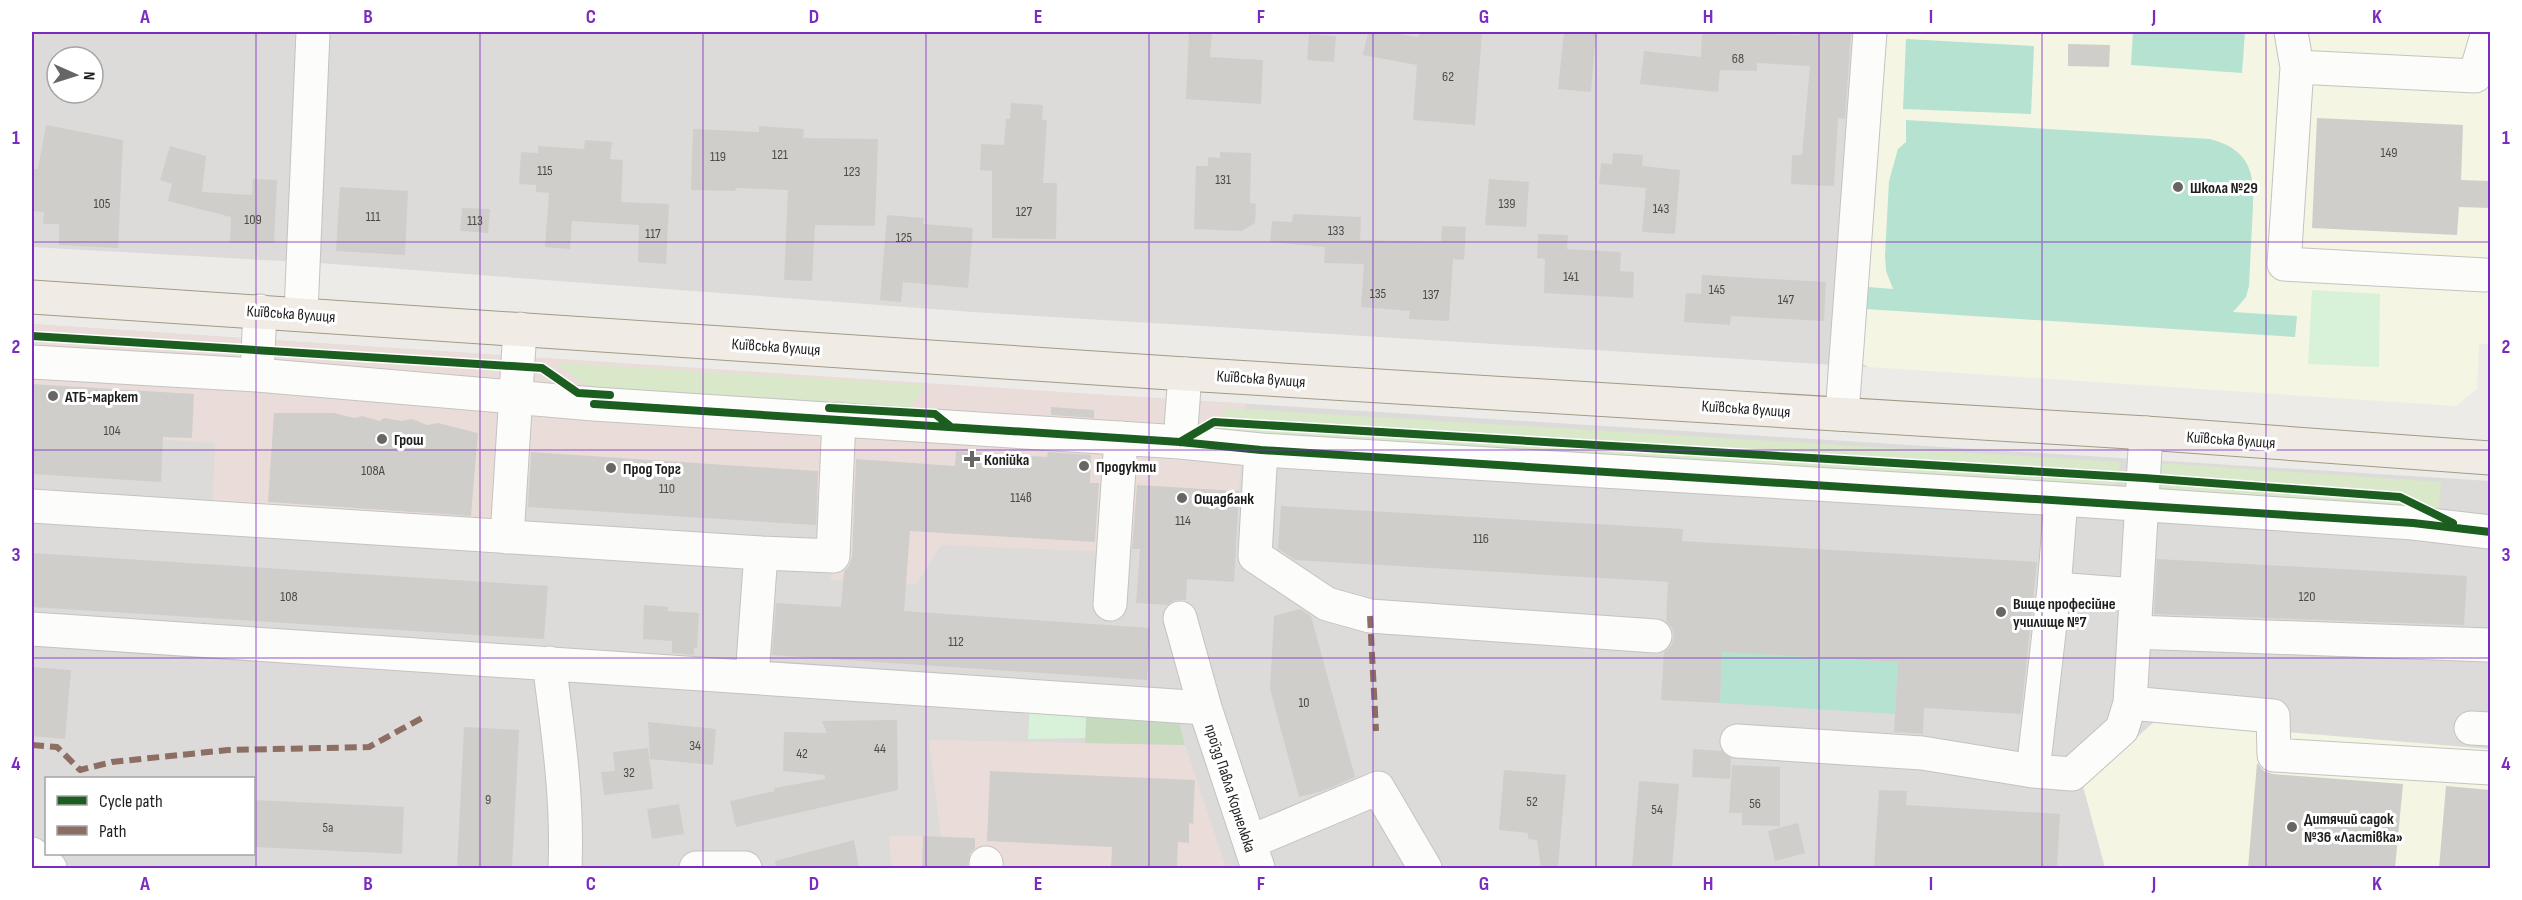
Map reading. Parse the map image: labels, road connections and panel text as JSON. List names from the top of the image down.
{
  "streets": {
    "main road": ["Київська вулиця"],
    "street": ["проїзд Павла Корнелюка"]
  },
  "places": {
    "other": [
      "Школа №29",
      "АТБ-маркет",
      "Грош",
      "Продукти",
      "Прод Торг",
      "Ощадбанк",
      "Вище професійне училище №7",
      "Дитячий садок №36 «Ластівка»"
    ],
    "health": ["Копійка"]
  },
  "house_numbers": [
    "68",
    "62",
    "149",
    "121",
    "119",
    "115",
    "123",
    "131",
    "105",
    "139",
    "143",
    "127",
    "111",
    "109",
    "113",
    "133",
    "117",
    "125",
    "141",
    "145",
    "135",
    "137",
    "147",
    "104",
    "108А",
    "110",
    "114в",
    "114",
    "116",
    "108",
    "120",
    "112",
    "10",
    "34",
    "44",
    "42",
    "32",
    "9",
    "52",
    "56",
    "54",
    "5а"
  ],
  "legend": ["Cycle path", "Path"],
  "north": "right",
  "grid": {
    "columns": [
      "A",
      "B",
      "C",
      "D",
      "E",
      "F",
      "G",
      "H",
      "I",
      "J",
      "K"
    ],
    "rows": [
      "1",
      "2",
      "3",
      "4"
    ]
  }
}
